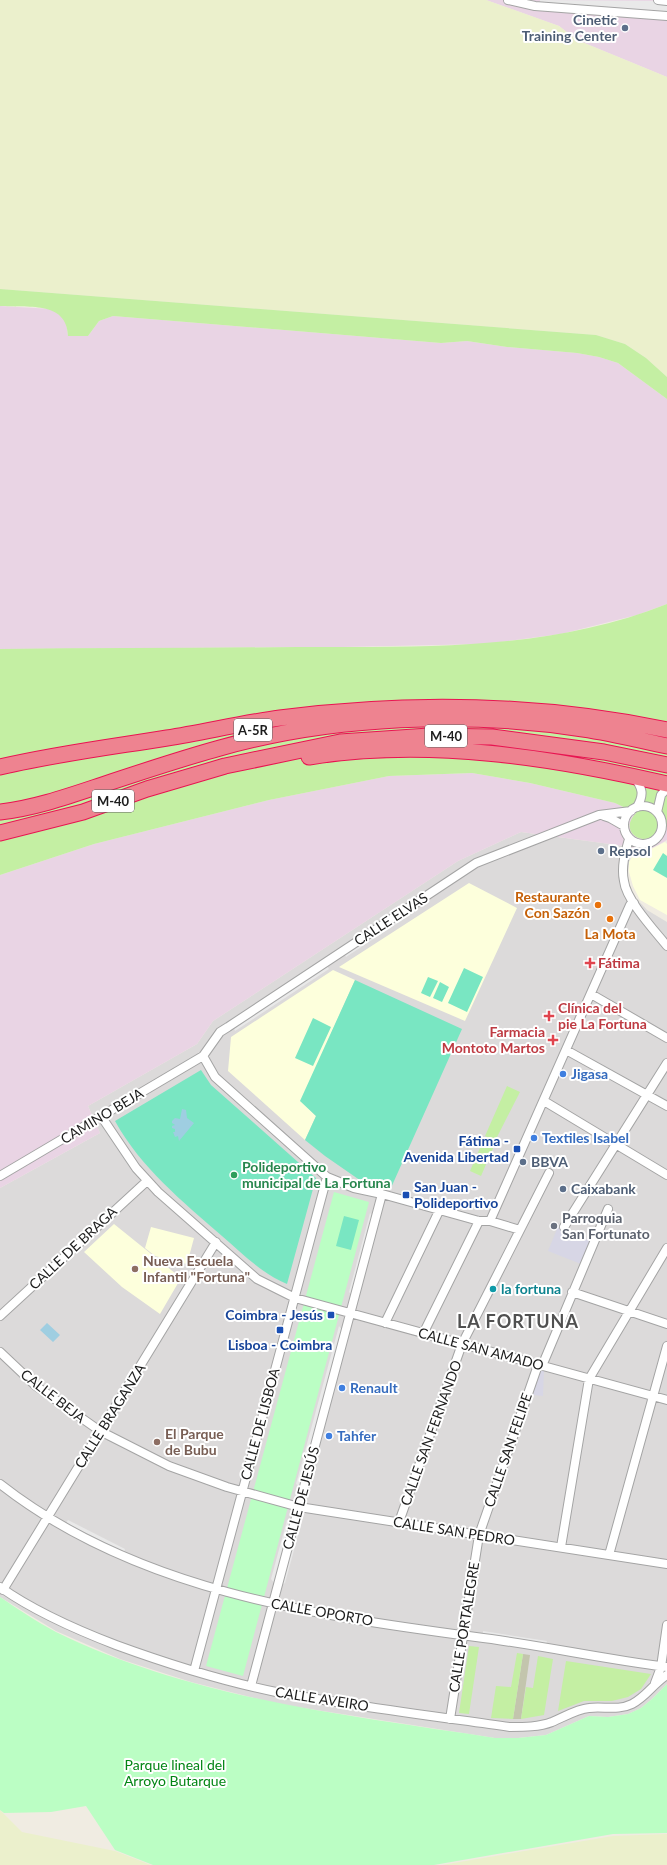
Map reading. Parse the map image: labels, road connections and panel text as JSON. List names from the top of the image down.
{
  "streets": {
    "highway": ["A-5R", "M-40"],
    "street": [
      "CALLE ELVAS",
      "CAMINO BEJA",
      "CALLE DE BRAGA",
      "CALLE SAN AMADO",
      "CALLE BEJA",
      "CALLE BRAGANZA",
      "CALLE DE LISBOA",
      "CALLE SAN FERNANDO",
      "CALLE SAN FELIPE",
      "CALLE DE JESÚS",
      "CALLE SAN PEDRO",
      "CALLE OPORTO",
      "CALLE PORTALEGRE",
      "CALLE AVEIRO"
    ]
  },
  "crossings": [
    ["A-5R", "M-40"],
    ["CALLE ELVAS", "CAMINO BEJA"],
    ["CAMINO BEJA", "CALLE SAN AMADO"],
    ["CALLE DE BRAGA", "CALLE SAN AMADO"],
    ["CALLE SAN AMADO", "CALLE BRAGANZA"],
    ["CALLE SAN AMADO", "CALLE DE LISBOA"],
    ["CALLE SAN AMADO", "CALLE SAN FERNANDO"],
    ["CALLE SAN AMADO", "CALLE SAN FELIPE"],
    ["CALLE SAN AMADO", "CALLE DE JESÚS"],
    ["CALLE BEJA", "CALLE BRAGANZA"],
    ["CALLE BEJA", "CALLE DE LISBOA"],
    ["CALLE BEJA", "CALLE SAN PEDRO"],
    ["CALLE BRAGANZA", "CALLE OPORTO"],
    ["CALLE BRAGANZA", "CALLE AVEIRO"],
    ["CALLE DE LISBOA", "CALLE SAN PEDRO"],
    ["CALLE DE LISBOA", "CALLE OPORTO"],
    ["CALLE DE LISBOA", "CALLE AVEIRO"],
    ["CALLE SAN FERNANDO", "CALLE SAN PEDRO"],
    ["CALLE SAN FELIPE", "CALLE SAN PEDRO"],
    ["CALLE SAN FELIPE", "CALLE PORTALEGRE"],
    ["CALLE DE JESÚS", "CALLE SAN PEDRO"],
    ["CALLE DE JESÚS", "CALLE OPORTO"],
    ["CALLE DE JESÚS", "CALLE AVEIRO"],
    ["CALLE SAN PEDRO", "CALLE PORTALEGRE"],
    ["CALLE OPORTO", "CALLE PORTALEGRE"],
    ["CALLE OPORTO", "CALLE AVEIRO"],
    ["CALLE PORTALEGRE", "CALLE AVEIRO"]
  ],
  "districts": ["LA FORTUNA"],
  "parks": ["Parque lineal del Arroyo Butarque"],
  "places": {
    "other": [
      "Cinetic Training Center",
      "Repsol",
      "Restaurante Con Sazón",
      "La Mota",
      "Jigasa",
      "Textiles Isabel",
      "BBVA",
      "Polideportivo municipal de La Fortuna",
      "Caixabank",
      "Parroquia San Fortunato",
      "Nueva Escuela Infantil \"Fortuna\"",
      "la fortuna",
      "Renault",
      "Tahfer",
      "El Parque de Bubu"
    ],
    "health": ["Fátima", "Clínica del pie La Fortuna", "Farmacia Montoto Martos"],
    "transit": [
      "Fátima - Avenida Libertad",
      "San Juan - Polideportivo",
      "Coimbra - Jesús",
      "Lisboa - Coimbra"
    ]
  }
}
